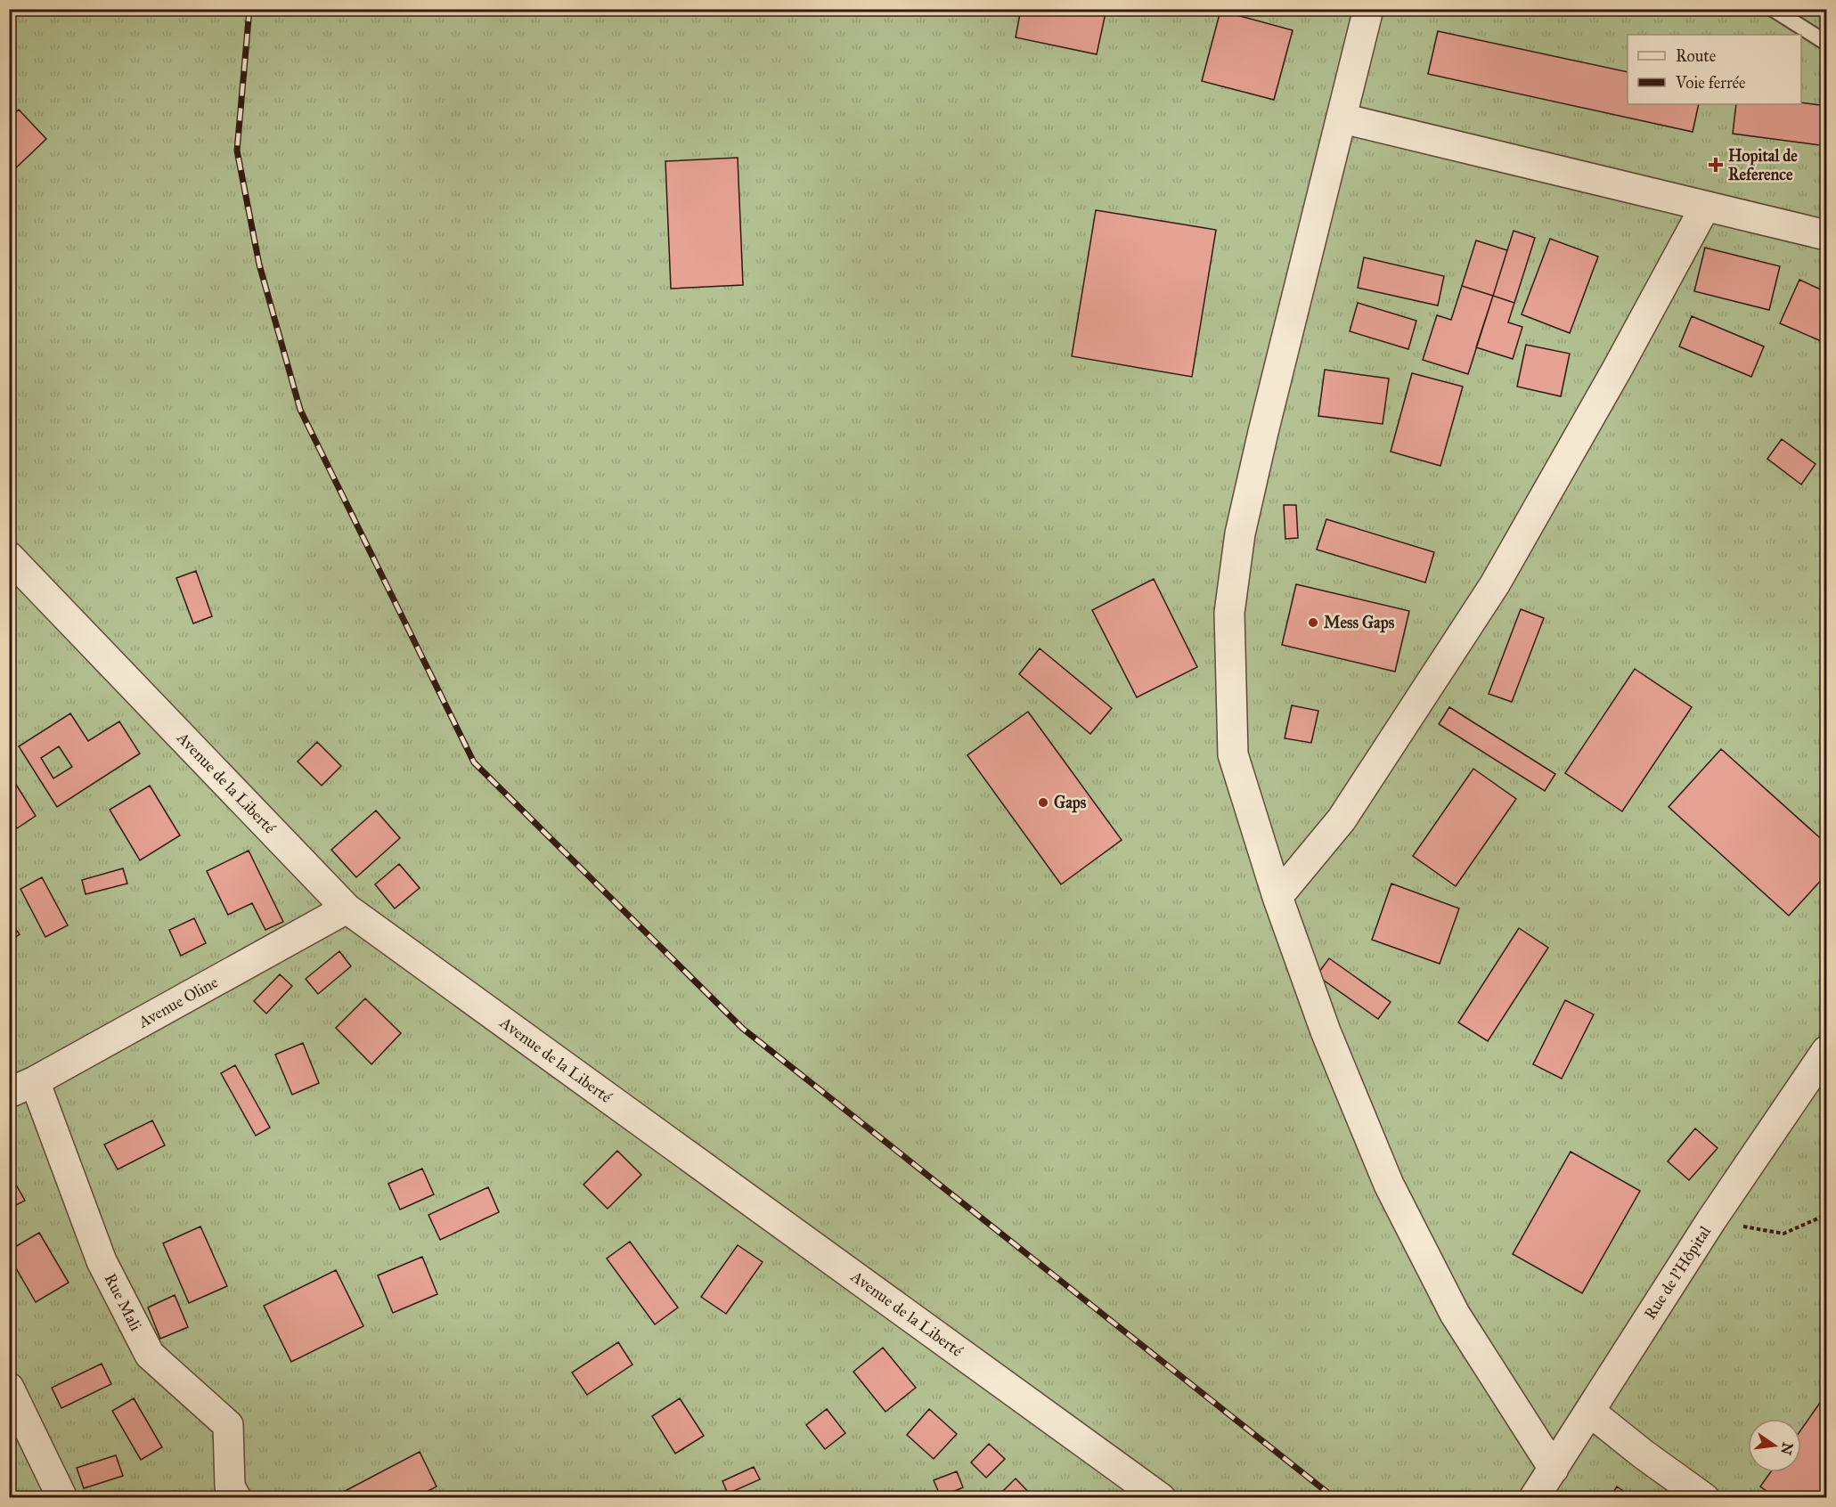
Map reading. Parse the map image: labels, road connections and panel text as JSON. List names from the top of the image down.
{
  "streets": {
    "street": [
      "Avenue de la Liberté",
      "Avenue Oline",
      "Rue de l'Hôpital",
      "Rue Mali"
    ]
  },
  "crossings": [
    ["Avenue de la Liberté", "Avenue Oline"],
    ["Avenue Oline", "Rue Mali"]
  ],
  "places": {
    "health": ["Hopital de Reference"],
    "other": ["Mess Gaps", "Gaps"]
  },
  "legend": ["Route", "Voie ferrée"],
  "north": "right"
}
